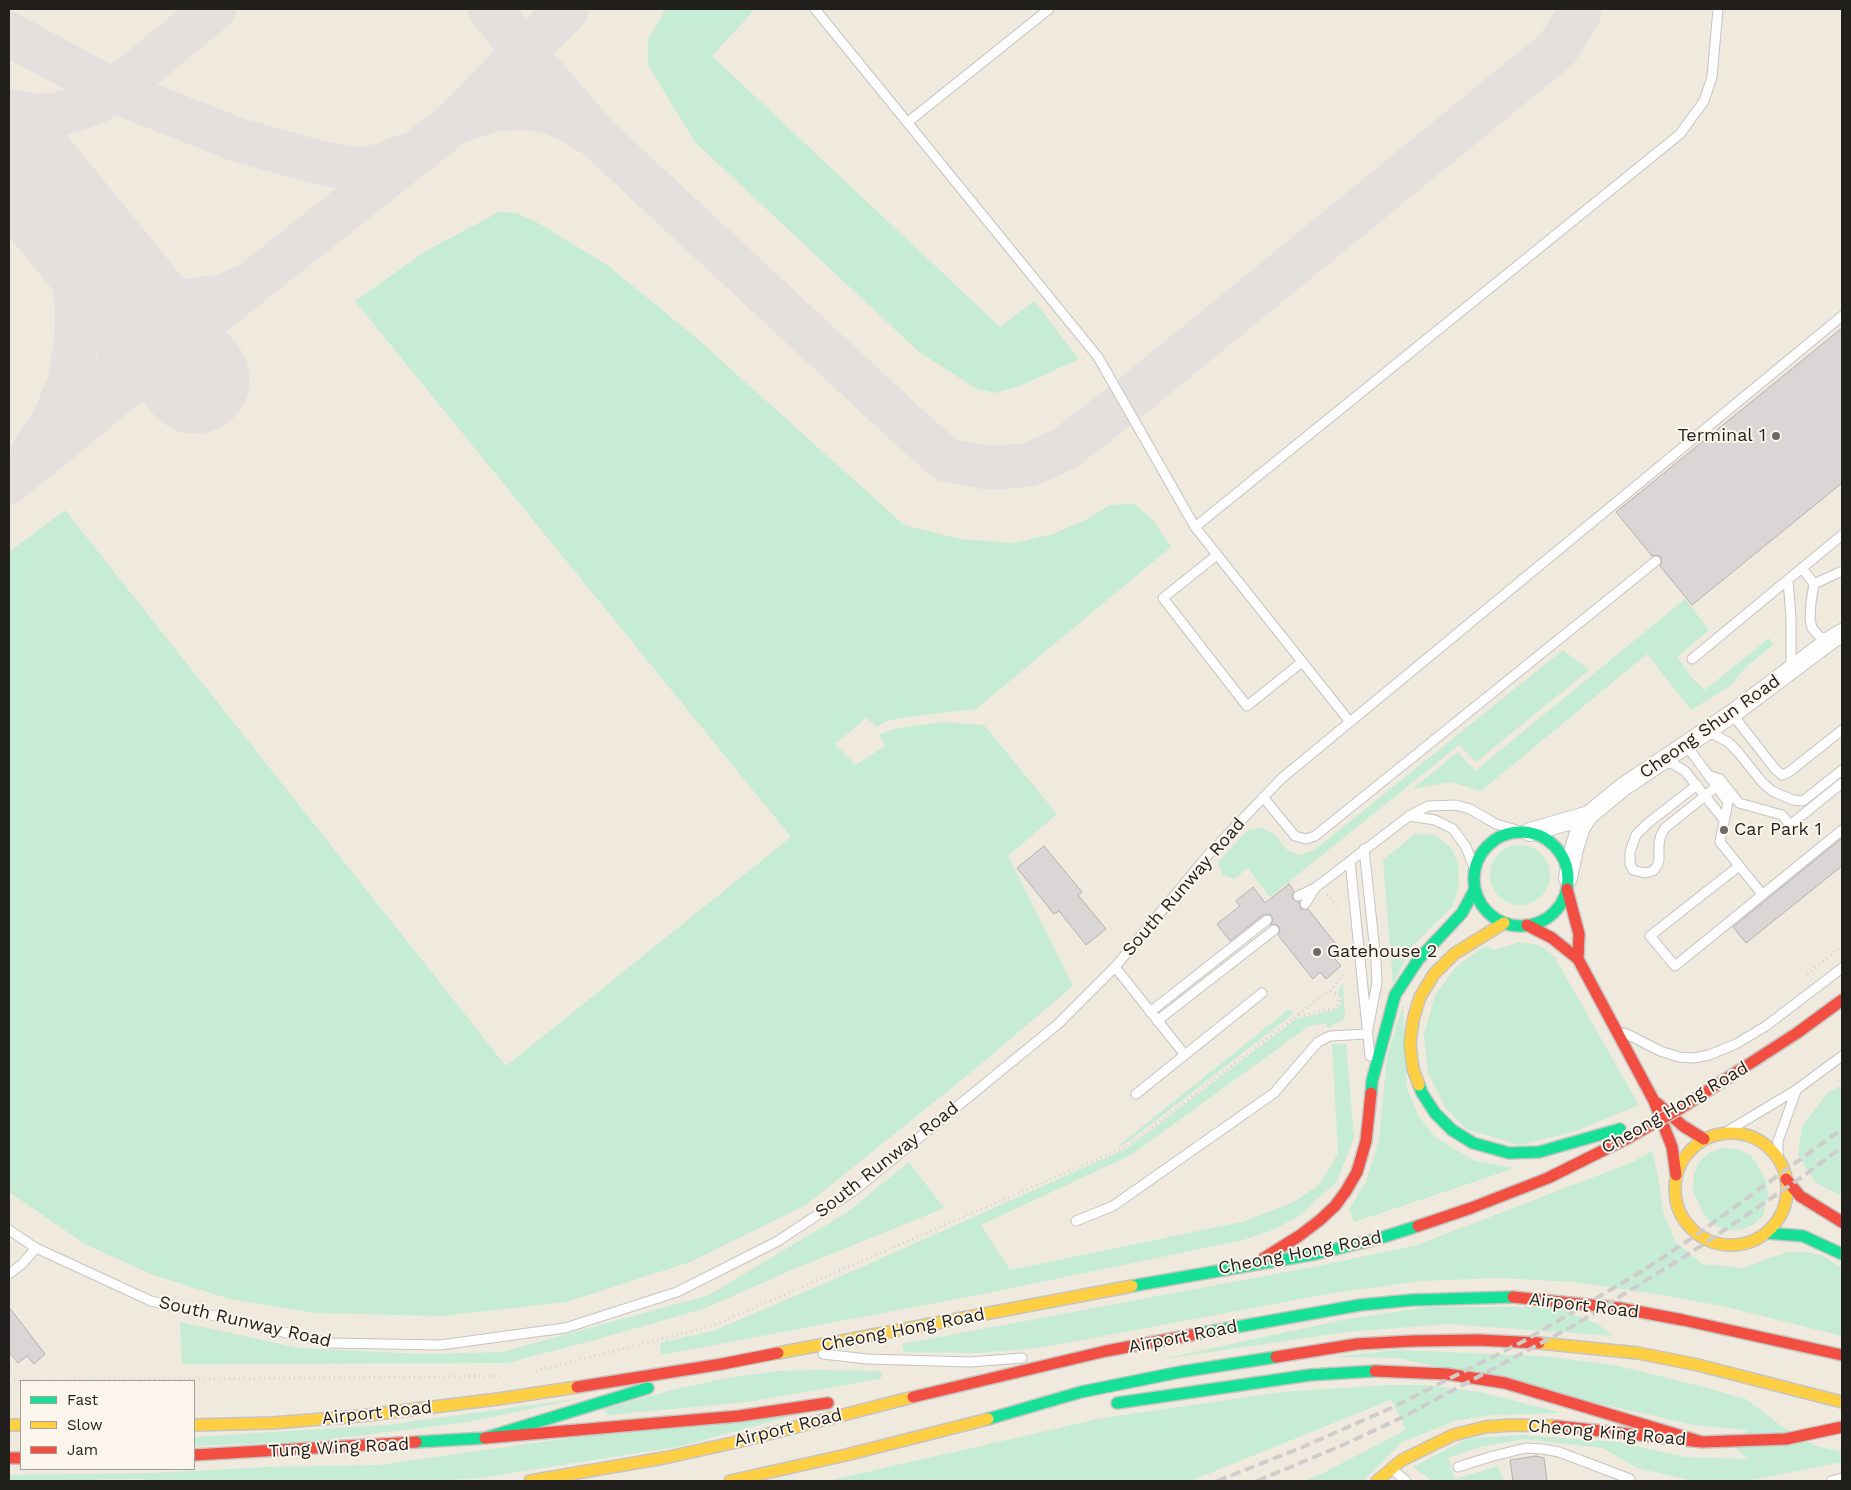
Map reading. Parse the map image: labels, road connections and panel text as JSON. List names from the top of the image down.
{
  "streets": {
    "street": [
      "Cheong Shun Road",
      "Cheong Hong Road",
      "Airport Road",
      "Cheong King Road",
      "Tung Wing Road"
    ],
    "lane": ["South Runway Road"]
  },
  "crossings": [
    ["Cheong Hong Road", "Airport Road"]
  ],
  "places": ["Terminal 1", "Car Park 1", "Gatehouse 2"],
  "legend": ["Fast", "Slow", "Jam"]
}
